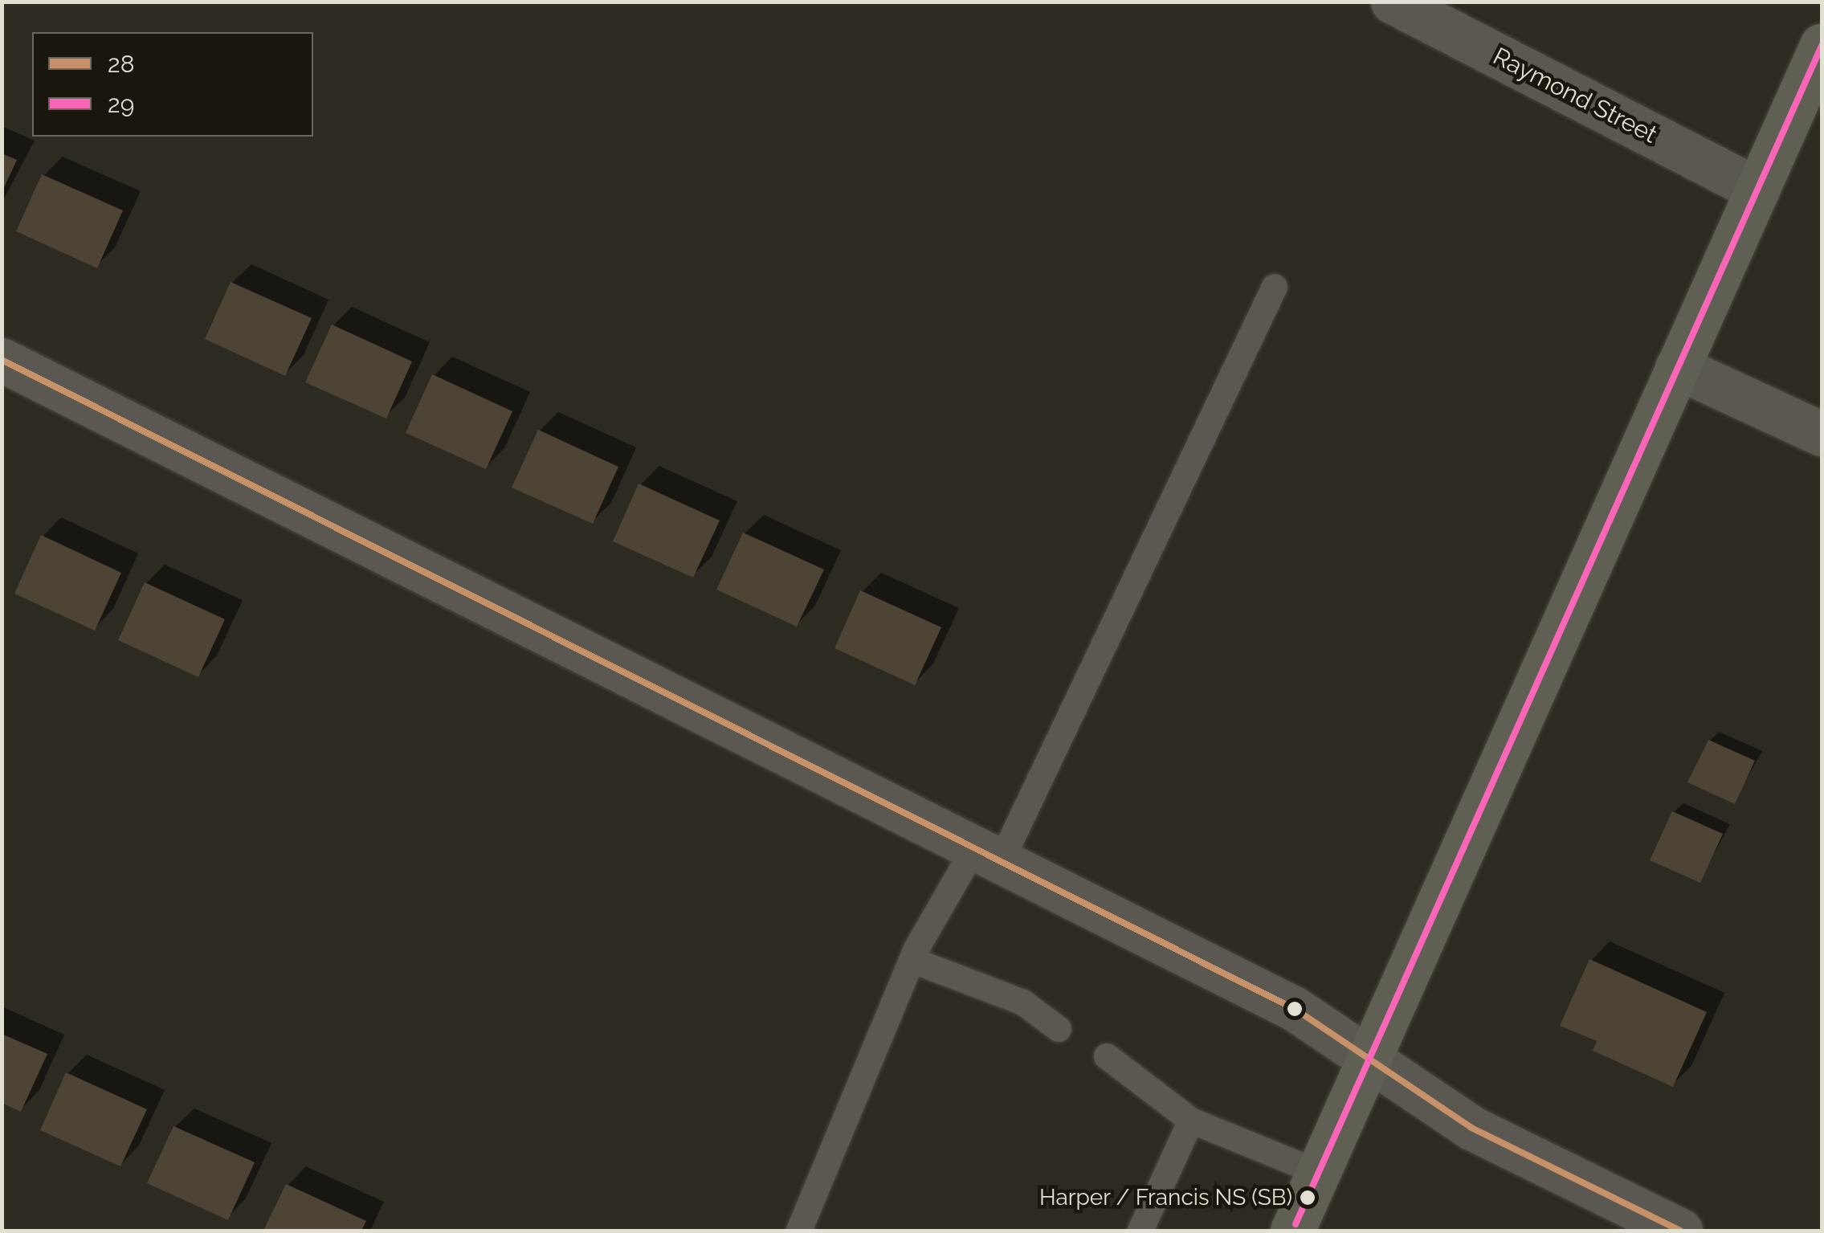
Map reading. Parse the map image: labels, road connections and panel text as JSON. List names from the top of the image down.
{
  "streets": {
    "street": ["Raymond Street"]
  },
  "places": ["Harper / Francis NS (SB)"],
  "lines": ["transit line 29", "transit line 28"],
  "legend": ["28", "29"]
}
